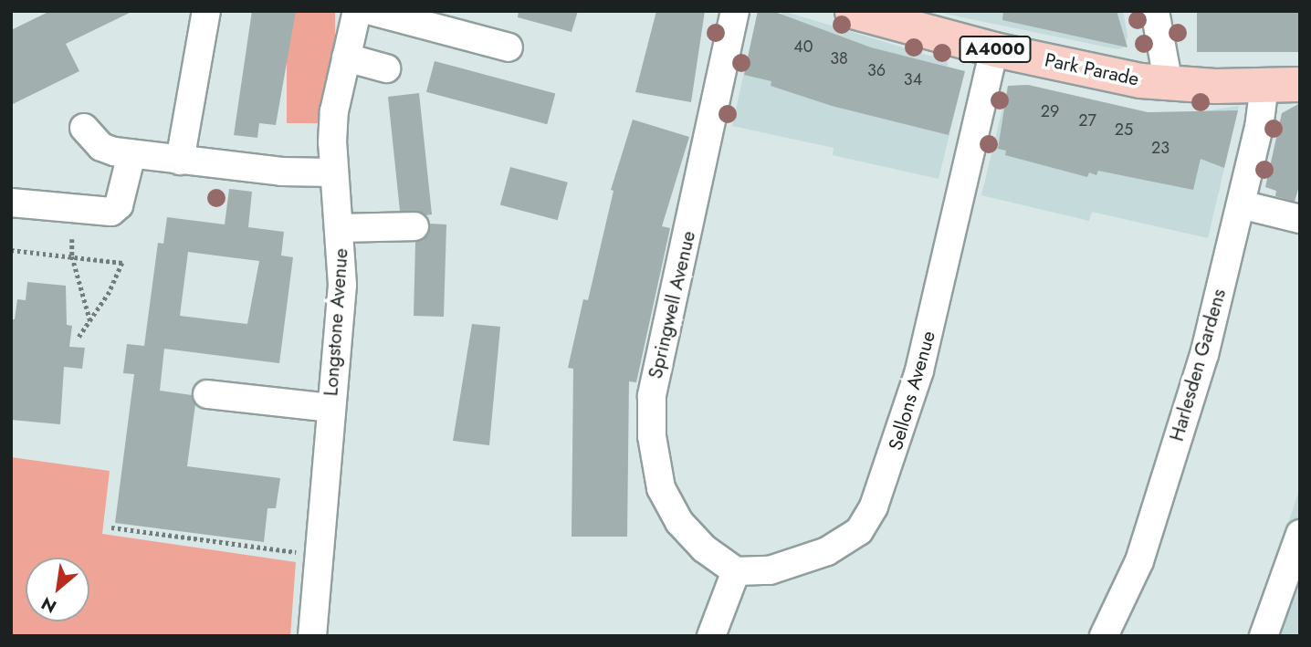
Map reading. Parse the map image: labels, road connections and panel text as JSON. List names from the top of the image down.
{
  "streets": {
    "main road": ["A4000", "Park Parade"],
    "street": [
      "Springwell Avenue",
      "Longstone Avenue",
      "Harlesden Gardens",
      "Sellons Avenue"
    ]
  },
  "crossings": [
    ["Park Parade", "Harlesden Gardens"],
    ["Park Parade", "Sellons Avenue"],
    ["Springwell Avenue", "Sellons Avenue"]
  ],
  "house_numbers": [
    "40",
    "38",
    "36",
    "34",
    "29",
    "27",
    "25",
    "23"
  ],
  "north": "bottom left"
}
